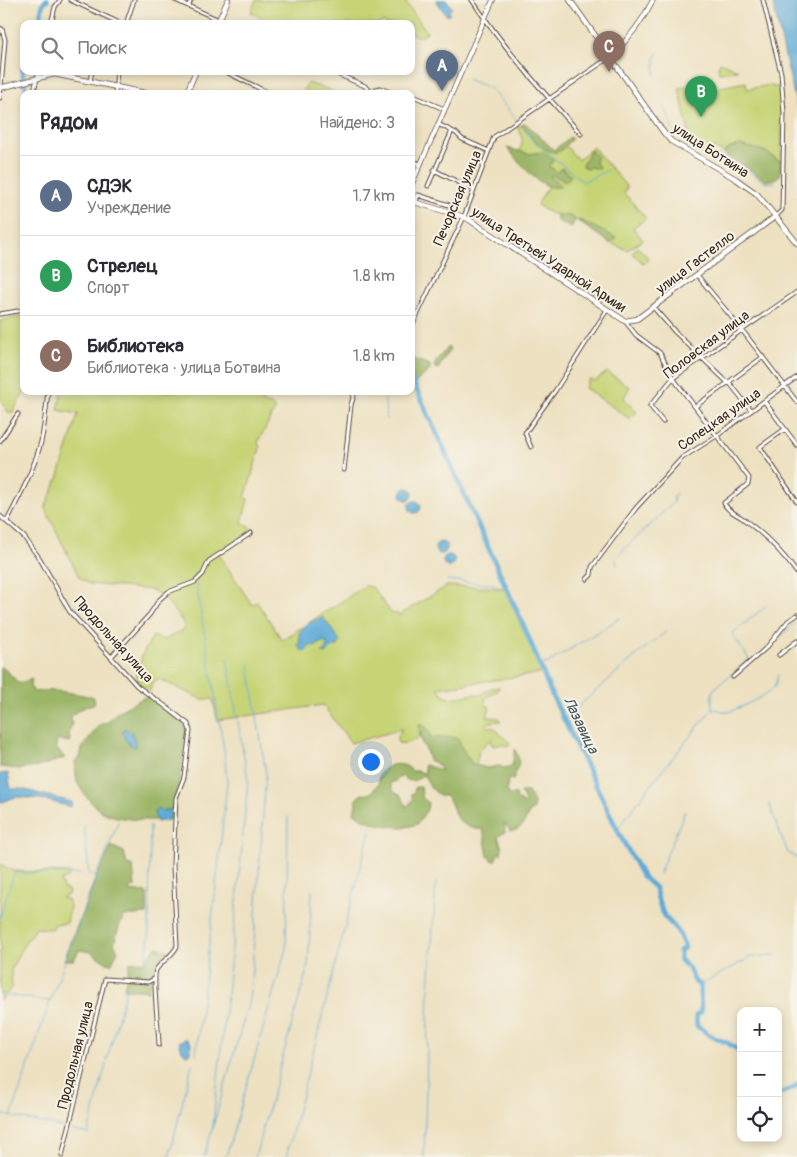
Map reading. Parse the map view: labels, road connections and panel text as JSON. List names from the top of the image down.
{
  "streets": {
    "main road": ["улица Ботвина", "улица Третьей Ударной Армии", "улица Гастелло"],
    "street": [
      "Печорская улица",
      "Половская улица",
      "Сопецкая улица",
      "Продольная улица"
    ]
  },
  "crossings": [
    ["улица Ботвина", "Печорская улица"],
    ["улица Ботвина", "улица Гастелло"],
    ["Печорская улица", "улица Третьей Ударной Армии"],
    ["улица Третьей Ударной Армии", "улица Гастелло"],
    ["улица Третьей Ударной Армии", "Половская улица"],
    ["улица Третьей Ударной Армии", "Сопецкая улица"]
  ],
  "water": ["Лазавица"],
  "page": {
    "search": "Поиск",
    "pins": ["C", "A", "B"],
    "heading": ["Рядом", "Найдено: 3"],
    "list": [
      {
        "mark": "A",
        "name": "СДЭК",
        "note": "Учреждение",
        "value": "1.7 km"
      },
      {
        "mark": "B",
        "name": "Стрелец",
        "note": "Спорт",
        "value": "1.8 km"
      },
      {
        "mark": "C",
        "name": "Библиотека",
        "note": "Библиотека · улица Ботвина",
        "value": "1.8 km"
      }
    ],
    "map_buttons": ["+", "−"]
  }
}
